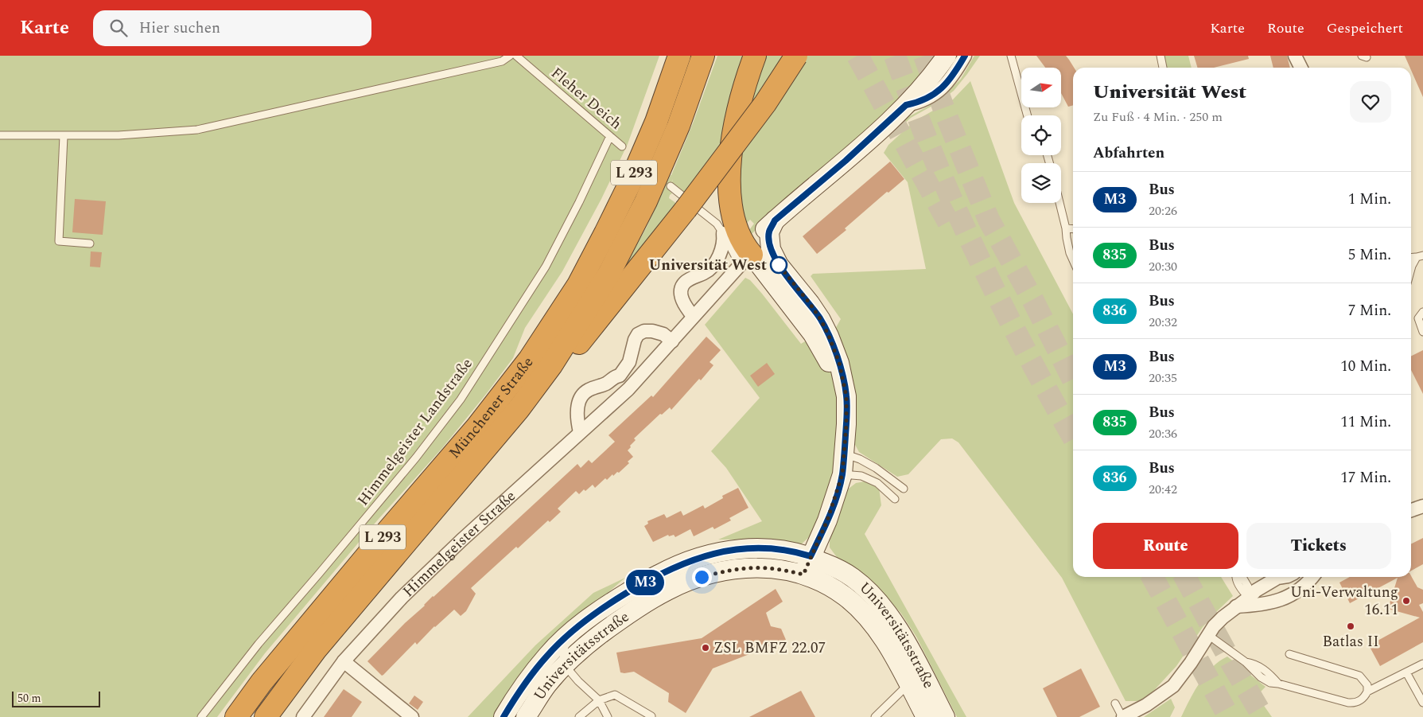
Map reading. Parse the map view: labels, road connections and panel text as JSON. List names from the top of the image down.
{
  "streets": {
    "highway": ["L 293", "Münchener Straße"],
    "street": ["Himmelgeister Straße", "Universitätsstraße"],
    "lane": ["Fleher Deich", "Himmelgeister Landstraße"]
  },
  "crossings": [
    ["Fleher Deich", "Himmelgeister Landstraße"]
  ],
  "places": [
    "Universität West",
    "Uni-Verwaltung 16.11",
    "Batlas II",
    "ZSL BMFZ 22.07"
  ],
  "lines": ["bus line M3"],
  "scale_bar": "50 m",
  "north": "right",
  "page": {
    "header": "Karte",
    "search": "Hier suchen",
    "nav": ["Karte", "Route", "Gespeichert"],
    "on_map": "M3",
    "heading": [
      ["Universität West", "Zu Fuß · 4 Min. · 250 m"],
      "Abfahrten"
    ],
    "list": [
      {
        "mark": "M3",
        "name": "Bus",
        "note": "20:26",
        "value": "1 Min."
      },
      {
        "mark": "835",
        "name": "Bus",
        "note": "20:30",
        "value": "5 Min."
      },
      {
        "mark": "836",
        "name": "Bus",
        "note": "20:32",
        "value": "7 Min."
      },
      {
        "mark": "M3",
        "name": "Bus",
        "note": "20:35",
        "value": "10 Min."
      },
      {
        "mark": "835",
        "name": "Bus",
        "note": "20:36",
        "value": "11 Min."
      },
      {
        "mark": "836",
        "name": "Bus",
        "note": "20:42",
        "value": "17 Min."
      }
    ],
    "buttons": ["Route", "Tickets"],
    "scale": "50 m"
  }
}
